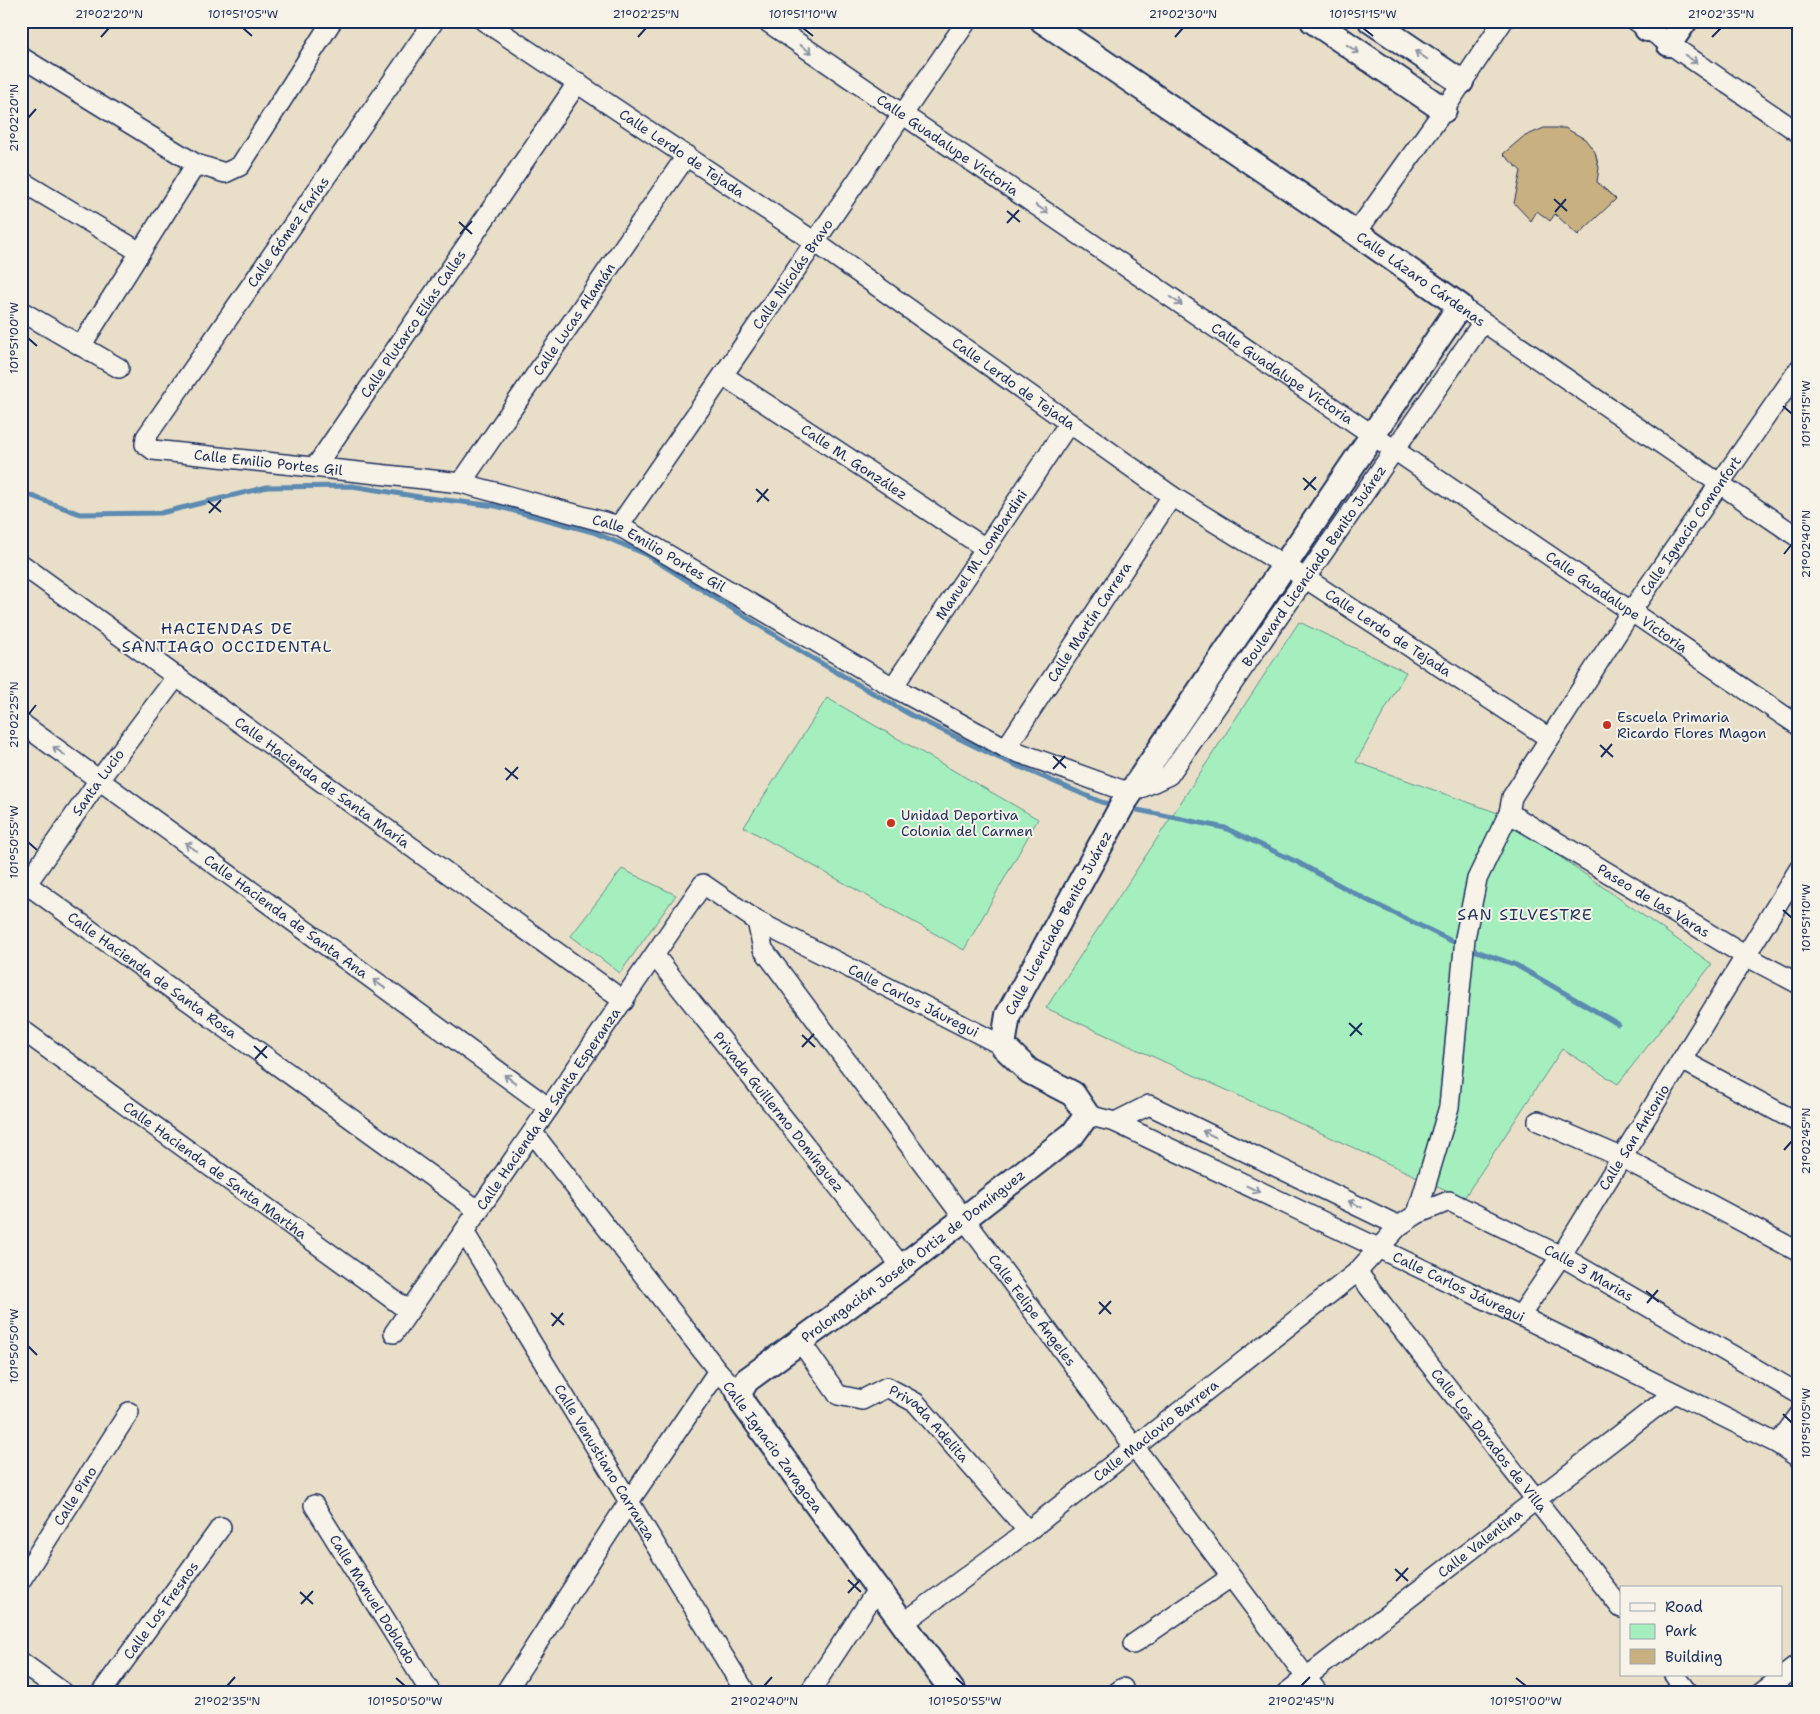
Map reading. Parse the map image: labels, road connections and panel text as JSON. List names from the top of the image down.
{
  "streets": {
    "street": [
      "Calle Guadalupe Victoria",
      "Calle Lerdo de Tejada",
      "Calle Gómez Farías",
      "Calle Nicolás Bravo",
      "Calle Lázaro Cárdenas",
      "Calle Lucas Alamán",
      "Calle Plutarco Elías Calles",
      "Calle Emilio Portes Gil",
      "Calle M. González",
      "Calle Ignacio Comonfort",
      "Manuel M. Lombardini",
      "Boulevard Licenciado Benito Juárez",
      "Calle Martín Carrera",
      "Calle Hacienda de Santa María",
      "Santa Lucio",
      "Paseo de las Varas",
      "Calle Hacienda de Santa Ana",
      "Calle Licenciado Benito Juárez",
      "Calle Hacienda de Santa Rosa",
      "Calle Carlos Jáuregui",
      "Calle Hacienda de Santa Esperanza",
      "Privada Guillermo Domínguez",
      "Calle San Antonio",
      "Calle Hacienda de Santa Martha",
      "Prolongación Josefa Ortiz de Domínguez",
      "Calle 3 Marias",
      "Calle Felipe Ángeles",
      "Privada Adelita",
      "Calle Maclovio Barrera",
      "Calle Los Dorados de Villa",
      "Calle Ignacio Zaragoza",
      "Calle Venustiano Carranza",
      "Calle Pino",
      "Calle Valentina",
      "Calle Manuel Doblado",
      "Calle Los Fresnos"
    ]
  },
  "crossings": [
    ["Calle Guadalupe Victoria", "Calle Nicolás Bravo"],
    ["Calle Guadalupe Victoria", "Calle Ignacio Comonfort"],
    ["Calle Guadalupe Victoria", "Boulevard Licenciado Benito Juárez"],
    ["Calle Lerdo de Tejada", "Calle Nicolás Bravo"],
    ["Calle Lerdo de Tejada", "Calle Lucas Alamán"],
    ["Calle Lerdo de Tejada", "Calle Plutarco Elías Calles"],
    ["Calle Lerdo de Tejada", "Calle Ignacio Comonfort"],
    ["Calle Lerdo de Tejada", "Manuel M. Lombardini"],
    ["Calle Lerdo de Tejada", "Boulevard Licenciado Benito Juárez"],
    ["Calle Lerdo de Tejada", "Calle Martín Carrera"],
    ["Calle Gómez Farías", "Calle Emilio Portes Gil"],
    ["Calle Nicolás Bravo", "Calle Emilio Portes Gil"],
    ["Calle Nicolás Bravo", "Calle M. González"],
    ["Calle Lázaro Cárdenas", "Calle Ignacio Comonfort"],
    ["Calle Lázaro Cárdenas", "Boulevard Licenciado Benito Juárez"],
    ["Calle Lucas Alamán", "Calle Emilio Portes Gil"],
    ["Calle Plutarco Elías Calles", "Calle Emilio Portes Gil"],
    ["Calle Emilio Portes Gil", "Manuel M. Lombardini"],
    ["Calle Emilio Portes Gil", "Boulevard Licenciado Benito Juárez"],
    ["Calle Emilio Portes Gil", "Calle Martín Carrera"],
    ["Calle Emilio Portes Gil", "Calle Licenciado Benito Juárez"],
    ["Calle M. González", "Manuel M. Lombardini"],
    ["Calle Ignacio Comonfort", "Paseo de las Varas"],
    ["Calle Ignacio Comonfort", "Calle 3 Marias"],
    ["Boulevard Licenciado Benito Juárez", "Calle Licenciado Benito Juárez"],
    ["Calle Hacienda de Santa María", "Santa Lucio"],
    ["Calle Hacienda de Santa María", "Calle Hacienda de Santa Esperanza"],
    ["Santa Lucio", "Calle Hacienda de Santa Ana"],
    ["Santa Lucio", "Calle Hacienda de Santa Rosa"],
    ["Paseo de las Varas", "Calle San Antonio"],
    ["Calle Hacienda de Santa Ana", "Calle Hacienda de Santa Esperanza"],
    ["Calle Licenciado Benito Juárez", "Calle Carlos Jáuregui"],
    ["Calle Hacienda de Santa Rosa", "Calle Hacienda de Santa Esperanza"],
    ["Calle Carlos Jáuregui", "Calle Hacienda de Santa Esperanza"],
    ["Calle Carlos Jáuregui", "Calle San Antonio"],
    ["Calle Carlos Jáuregui", "Prolongación Josefa Ortiz de Domínguez"],
    ["Calle Carlos Jáuregui", "Calle Felipe Ángeles"],
    ["Calle Carlos Jáuregui", "Calle Maclovio Barrera"],
    ["Calle Carlos Jáuregui", "Calle Valentina"],
    ["Calle Hacienda de Santa Esperanza", "Privada Guillermo Domínguez"],
    ["Calle Hacienda de Santa Esperanza", "Calle Hacienda de Santa Martha"],
    ["Calle Hacienda de Santa Esperanza", "Calle Ignacio Zaragoza"],
    ["Calle Hacienda de Santa Esperanza", "Calle Venustiano Carranza"],
    ["Privada Guillermo Domínguez", "Prolongación Josefa Ortiz de Domínguez"],
    ["Calle San Antonio", "Calle 3 Marias"],
    ["Prolongación Josefa Ortiz de Domínguez", "Calle Felipe Ángeles"],
    ["Prolongación Josefa Ortiz de Domínguez", "Privada Adelita"],
    ["Prolongación Josefa Ortiz de Domínguez", "Calle Ignacio Zaragoza"],
    ["Calle 3 Marias", "Calle Maclovio Barrera"],
    ["Calle Felipe Ángeles", "Calle Maclovio Barrera"],
    ["Calle Felipe Ángeles", "Calle Valentina"],
    ["Privada Adelita", "Calle Maclovio Barrera"],
    ["Calle Maclovio Barrera", "Calle Los Dorados de Villa"],
    ["Calle Maclovio Barrera", "Calle Ignacio Zaragoza"],
    ["Calle Los Dorados de Villa", "Calle Valentina"]
  ],
  "one_way": ["Calle Guadalupe Victoria", "Calle Hacienda de Santa Ana"],
  "districts": ["HACIENDAS DE SANTIAGO OCCIDENTAL", "SAN SILVESTRE"],
  "places": ["Escuela Primaria Ricardo Flores Magon", "Unidad Deportiva Colonia del Carmen"],
  "legend": ["Road", "Park", "Building"],
  "coordinates": [
    "21°02'20\"N",
    "101°51'05\"W",
    "21°02'25\"N",
    "101°51'10\"W",
    "21°02'30\"N",
    "101°51'15\"W",
    "21°02'35\"N",
    "101°51'00\"W",
    "21°02'40\"N",
    "101°50'55\"W",
    "21°02'45\"N",
    "101°50'50\"W"
  ]
}
